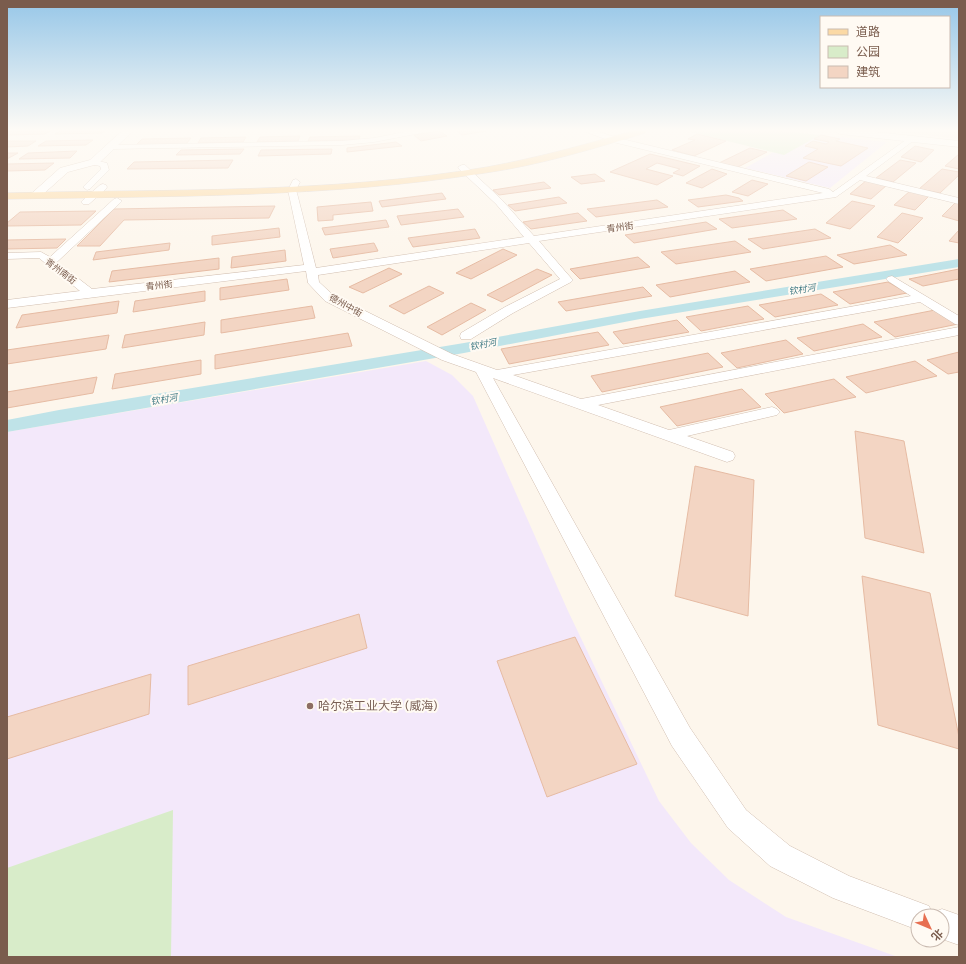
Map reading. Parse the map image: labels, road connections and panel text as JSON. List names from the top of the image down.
{
  "streets": {
    "street": ["青州街", "青州南街", "德州中街"]
  },
  "crossings": [
    ["青州街", "青州南街"],
    ["青州街", "德州中街"]
  ],
  "water": ["钦村河"],
  "places": ["哈尔滨工业大学 (威海)"],
  "legend": ["道路", "公园", "建筑"],
  "north": "bottom right"
}
